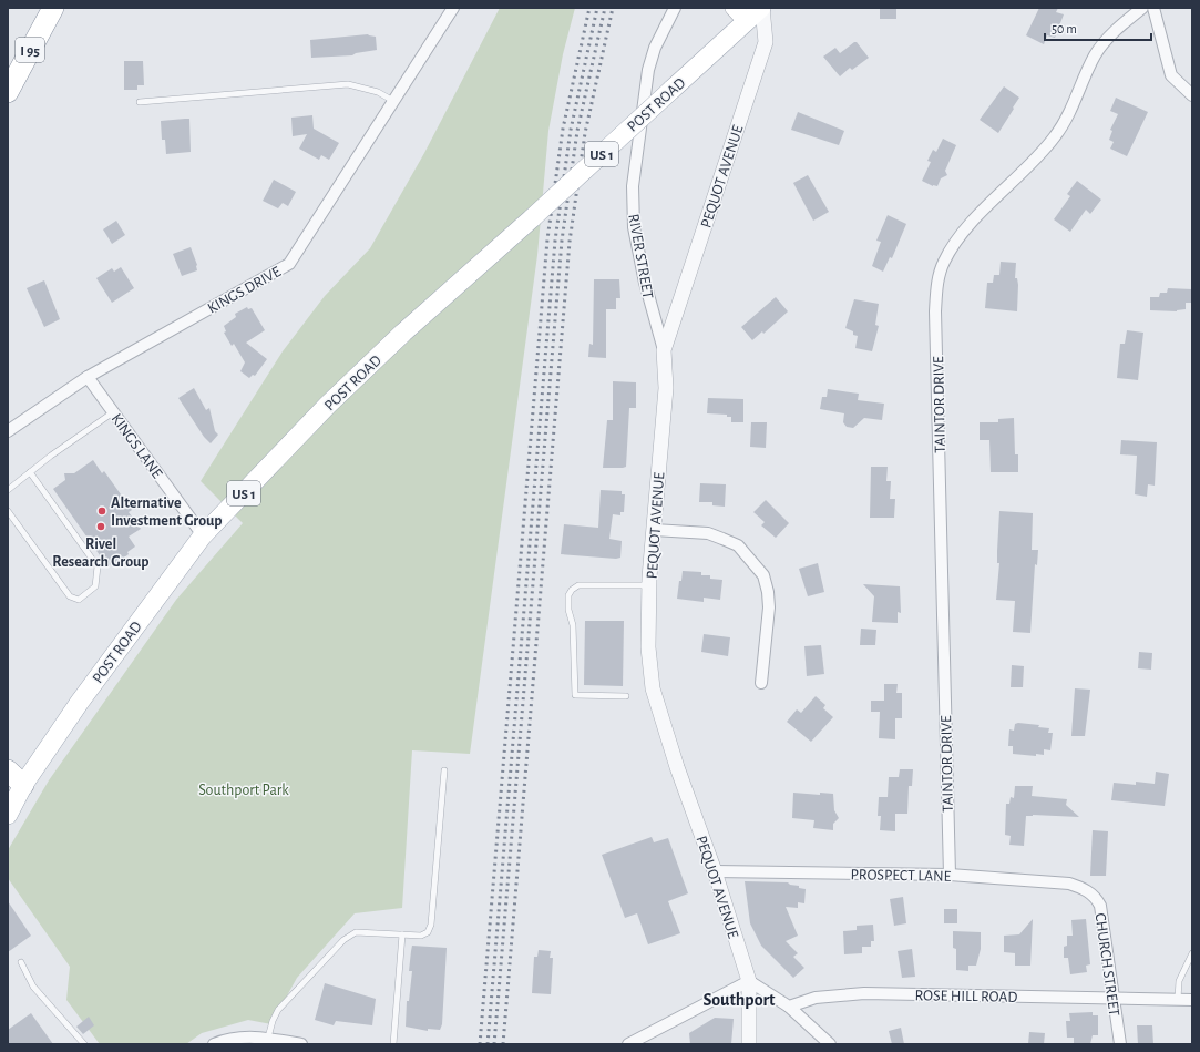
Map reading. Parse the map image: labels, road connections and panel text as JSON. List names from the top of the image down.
{
  "streets": {
    "highway": ["I 95"],
    "main road": ["POST ROAD", "US 1"],
    "street": [
      "PEQUOT AVENUE",
      "RIVER STREET",
      "KINGS DRIVE",
      "TAINTOR DRIVE",
      "KINGS LANE",
      "PROSPECT LANE",
      "CHURCH STREET",
      "ROSE HILL ROAD"
    ]
  },
  "crossings": [
    ["POST ROAD", "PEQUOT AVENUE"],
    ["POST ROAD", "KINGS LANE"],
    ["PEQUOT AVENUE", "RIVER STREET"],
    ["PEQUOT AVENUE", "PROSPECT LANE"],
    ["KINGS DRIVE", "KINGS LANE"],
    ["TAINTOR DRIVE", "PROSPECT LANE"],
    ["PROSPECT LANE", "CHURCH STREET"],
    ["CHURCH STREET", "ROSE HILL ROAD"]
  ],
  "districts": ["Southport"],
  "parks": ["Southport Park"],
  "places": ["Alternative Investment Group", "Rivel Research Group"],
  "scale_bar": "50 m"
}
